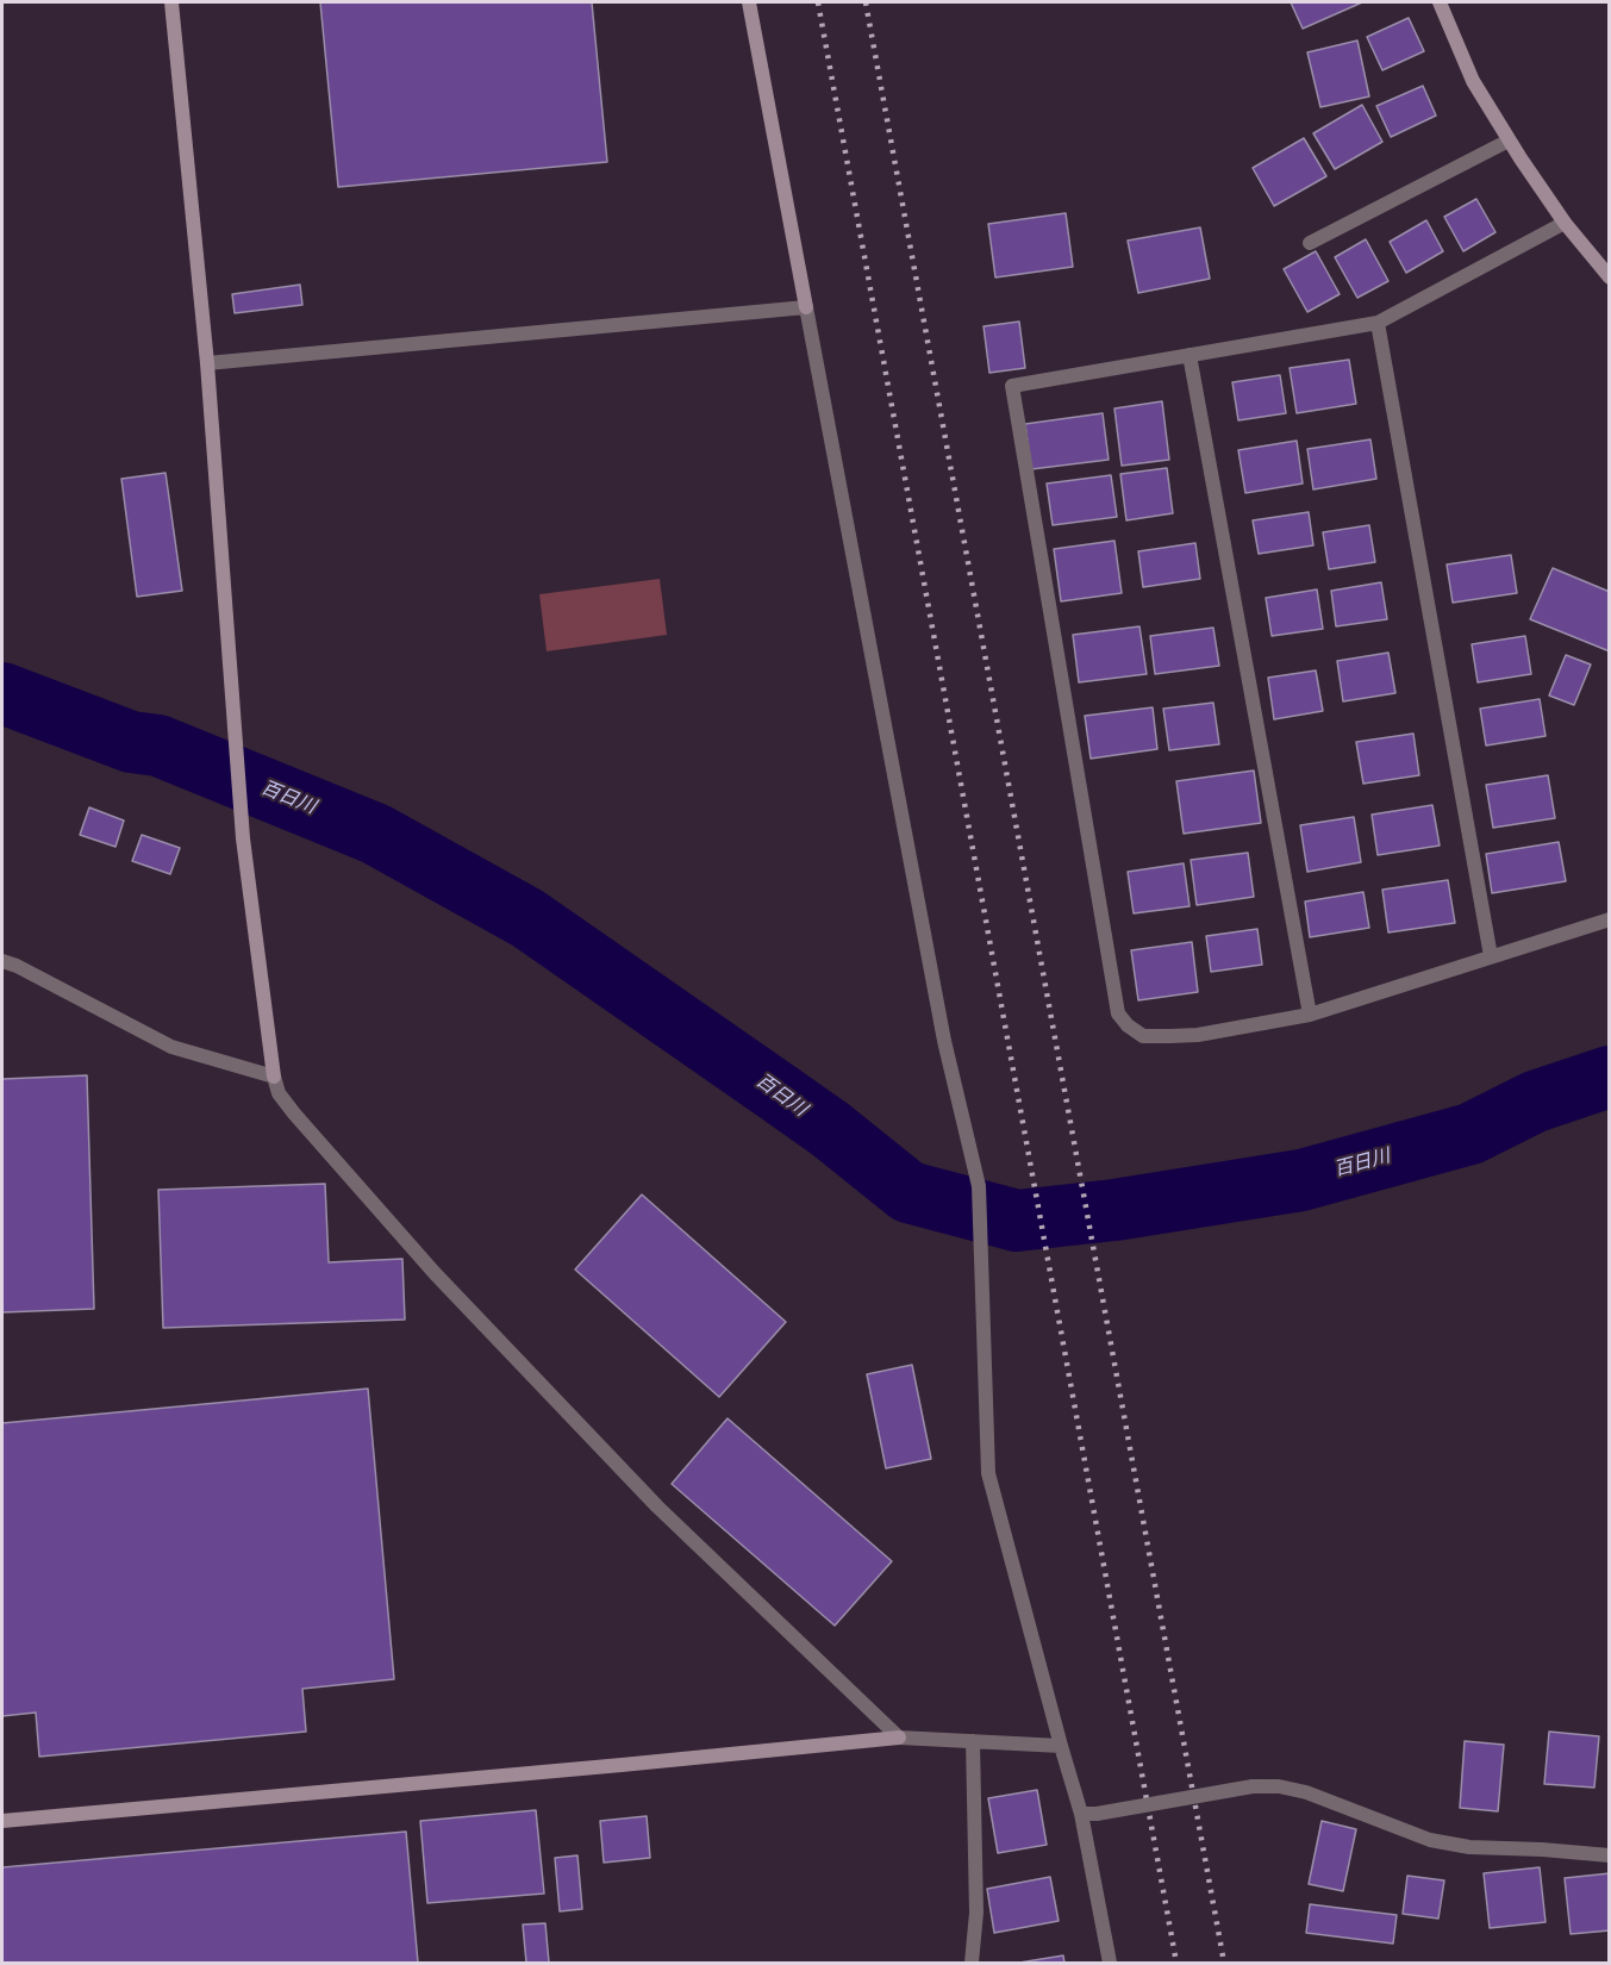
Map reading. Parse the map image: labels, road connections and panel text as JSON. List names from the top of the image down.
{
  "water": ["百日川"]
}
